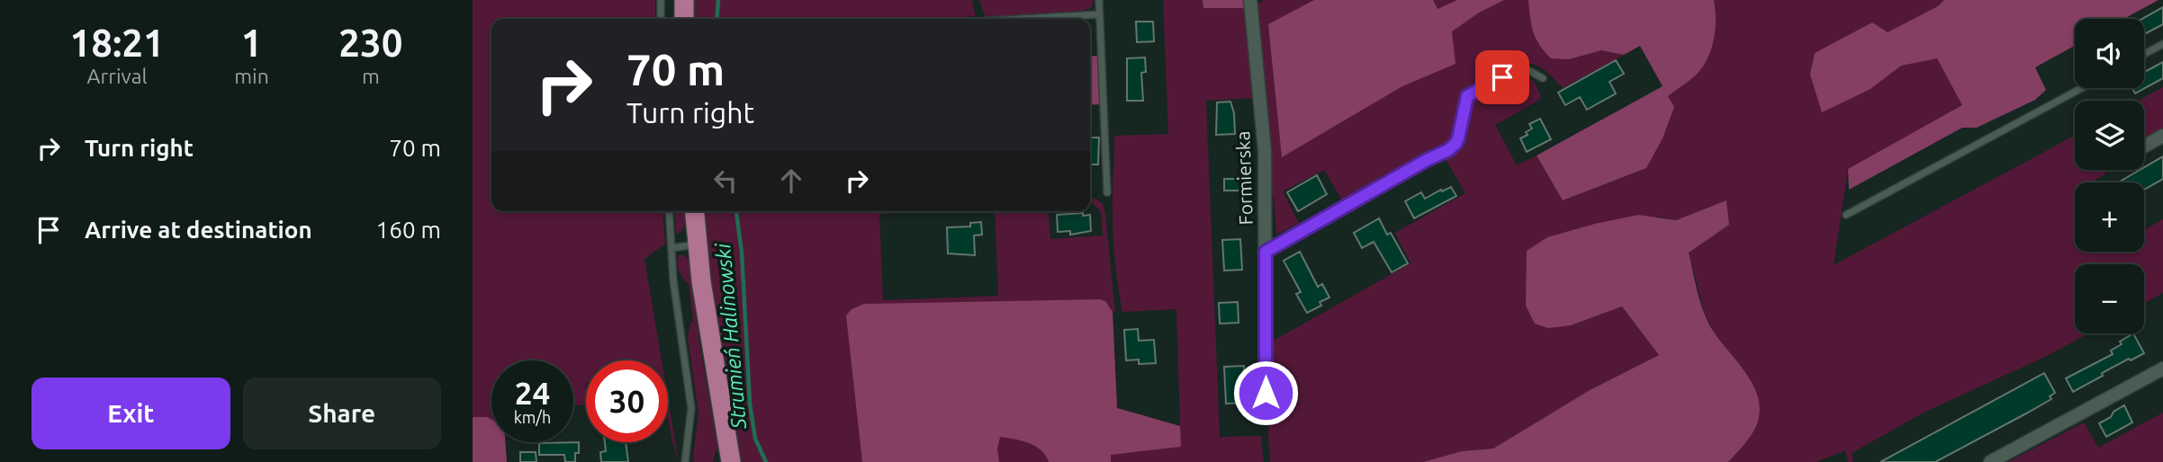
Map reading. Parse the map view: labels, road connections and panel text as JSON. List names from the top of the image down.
{
  "streets": {
    "street": ["Formierska"]
  },
  "water": ["Strumień Halinowski"],
  "page": {
    "eta": [
      "18:21",
      "Arrival",
      "1",
      "min",
      "230",
      "m"
    ],
    "map_buttons": ["+", "−"],
    "turn": ["70 m", "Turn right"],
    "list": [
      {
        "name": "Turn right",
        "value": "70 m"
      },
      {
        "name": "Arrive at destination",
        "value": "160 m"
      }
    ],
    "speed": "24 km/h",
    "limit": "30",
    "buttons": ["Exit", "Share"]
  }
}
